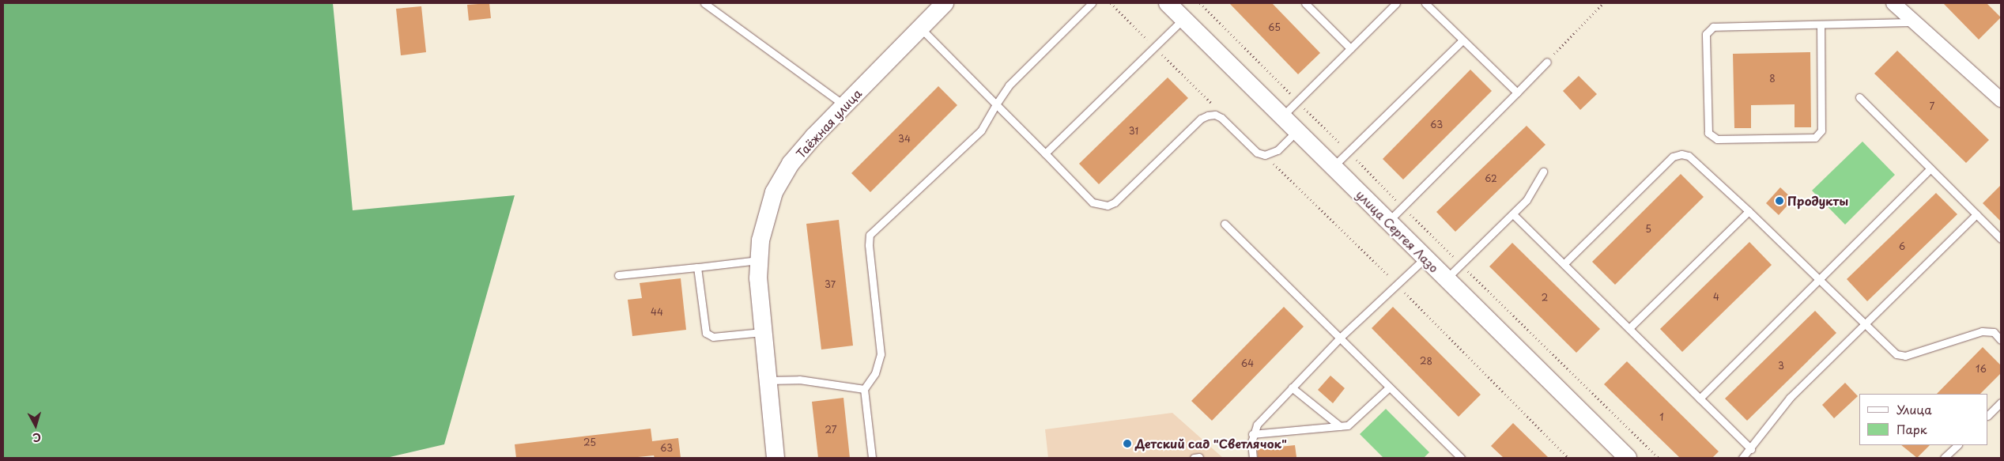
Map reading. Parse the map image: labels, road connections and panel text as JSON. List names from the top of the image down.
{
  "streets": {
    "street": ["Таёжная улица", "улица Сергея Лазо"]
  },
  "places": ["Продукты", "Детский сад \"Светлячок\""],
  "house_numbers": [
    "65",
    "8",
    "7",
    "63",
    "31",
    "34",
    "62",
    "5",
    "6",
    "37",
    "4",
    "2",
    "44",
    "28",
    "64",
    "3",
    "16",
    "1",
    "27",
    "25",
    "63"
  ],
  "legend": ["Улица", "Парк"],
  "north": "bottom"
}
